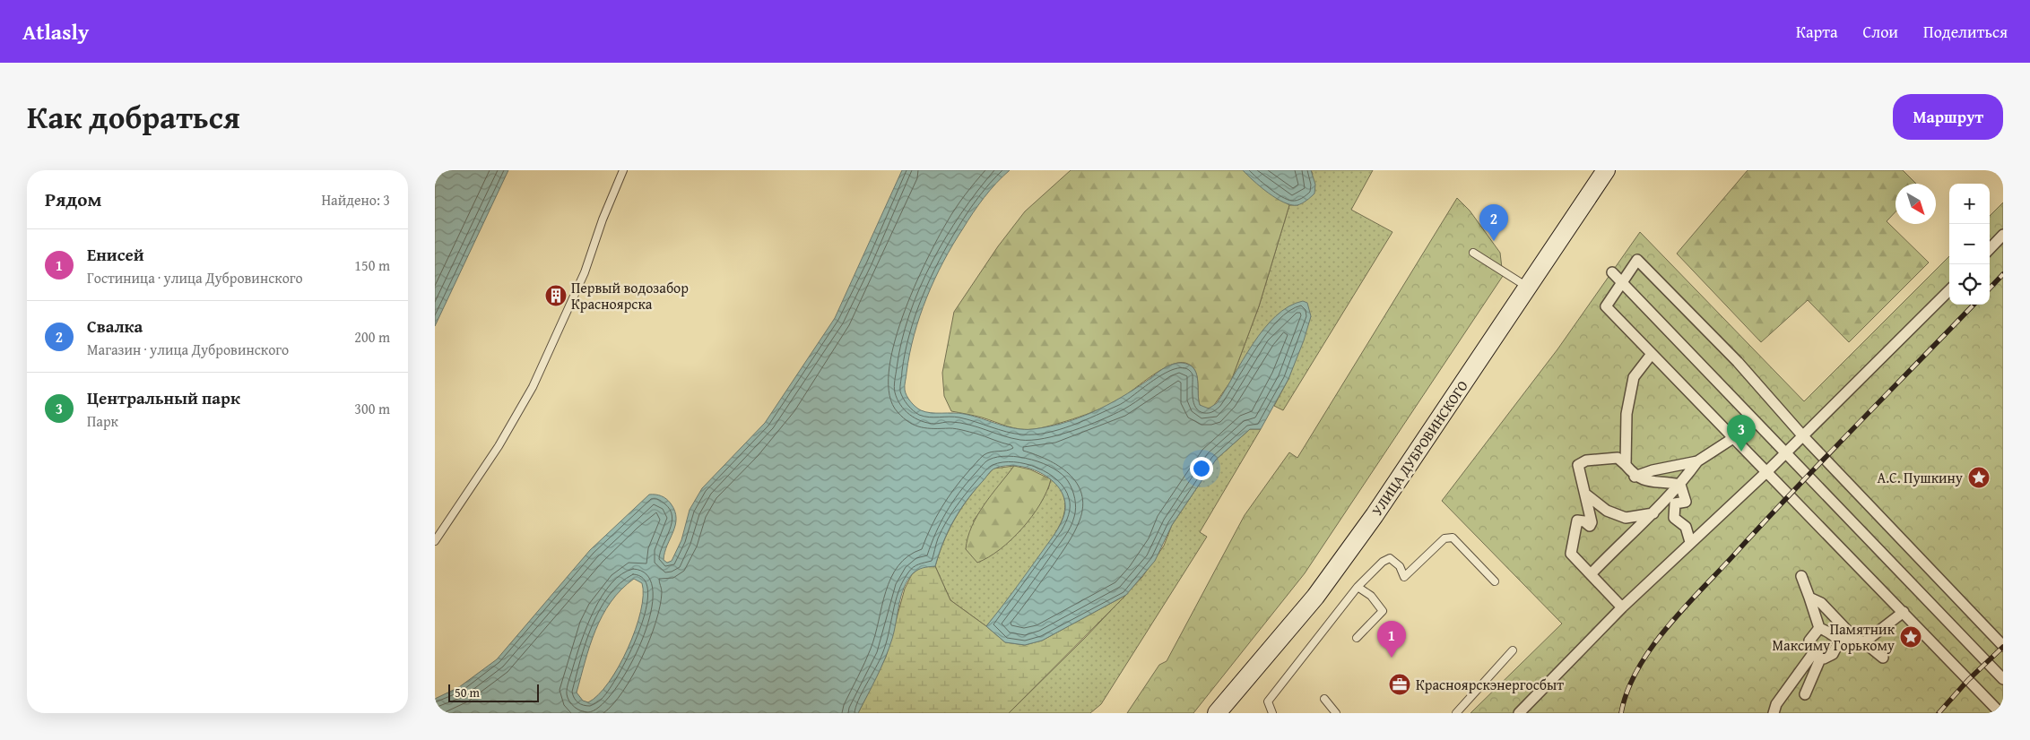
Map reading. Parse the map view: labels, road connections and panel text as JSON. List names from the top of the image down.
{
  "streets": {
    "main road": ["УЛИЦА ДУБРОВИНСКОГО"]
  },
  "places": {
    "building": ["Первый водозабор Красноярска"],
    "place": ["А.С. Пушкину", "Памятник Максиму Горькому"],
    "office": ["Красноярскэнергосбыт"]
  },
  "scale_bar": "50 m",
  "north": "bottom right",
  "page": {
    "header": "Atlasly",
    "nav": ["Карта", "Слои", "Поделиться"],
    "title": "Как добраться",
    "buttons": "Маршрут",
    "heading": ["Рядом", "Найдено: 3"],
    "map_buttons": ["+", "−"],
    "pins": ["2", "3", "1"],
    "list": [
      {
        "mark": "1",
        "name": "Енисей",
        "note": "Гостиница · улица Дубровинского",
        "value": "150 m"
      },
      {
        "mark": "2",
        "name": "Свалка",
        "note": "Магазин · улица Дубровинского",
        "value": "200 m"
      },
      {
        "mark": "3",
        "name": "Центральный парк",
        "note": "Парк",
        "value": "300 m"
      }
    ],
    "scale": "50 m"
  }
}
